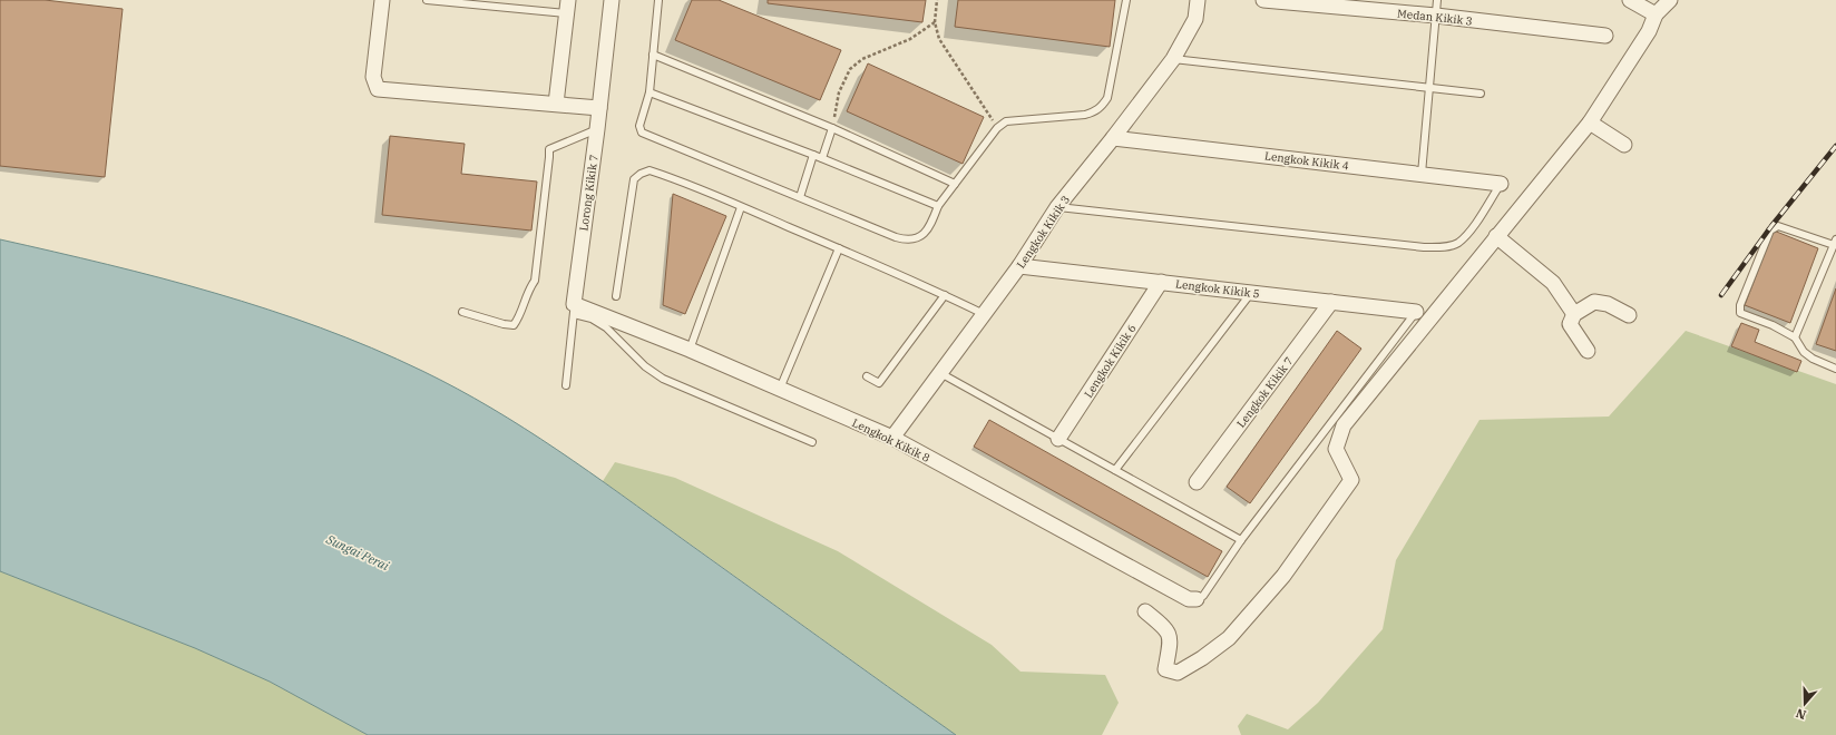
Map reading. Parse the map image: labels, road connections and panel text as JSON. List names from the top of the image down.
{
  "streets": {
    "street": [
      "Medan Kikik 3",
      "Lengkok Kikik 4",
      "Lorong Kikik 7",
      "Lengkok Kikik 3",
      "Lengkok Kikik 5",
      "Lengkok Kikik 6",
      "Lengkok Kikik 7",
      "Lengkok Kikik 8"
    ]
  },
  "crossings": [
    ["Lengkok Kikik 4", "Lengkok Kikik 3"],
    ["Lorong Kikik 7", "Lengkok Kikik 8"],
    ["Lengkok Kikik 3", "Lengkok Kikik 5"],
    ["Lengkok Kikik 3", "Lengkok Kikik 8"],
    ["Lengkok Kikik 5", "Lengkok Kikik 6"],
    ["Lengkok Kikik 5", "Lengkok Kikik 7"]
  ],
  "water": ["Sungai Perai"],
  "north": "bottom"
}
